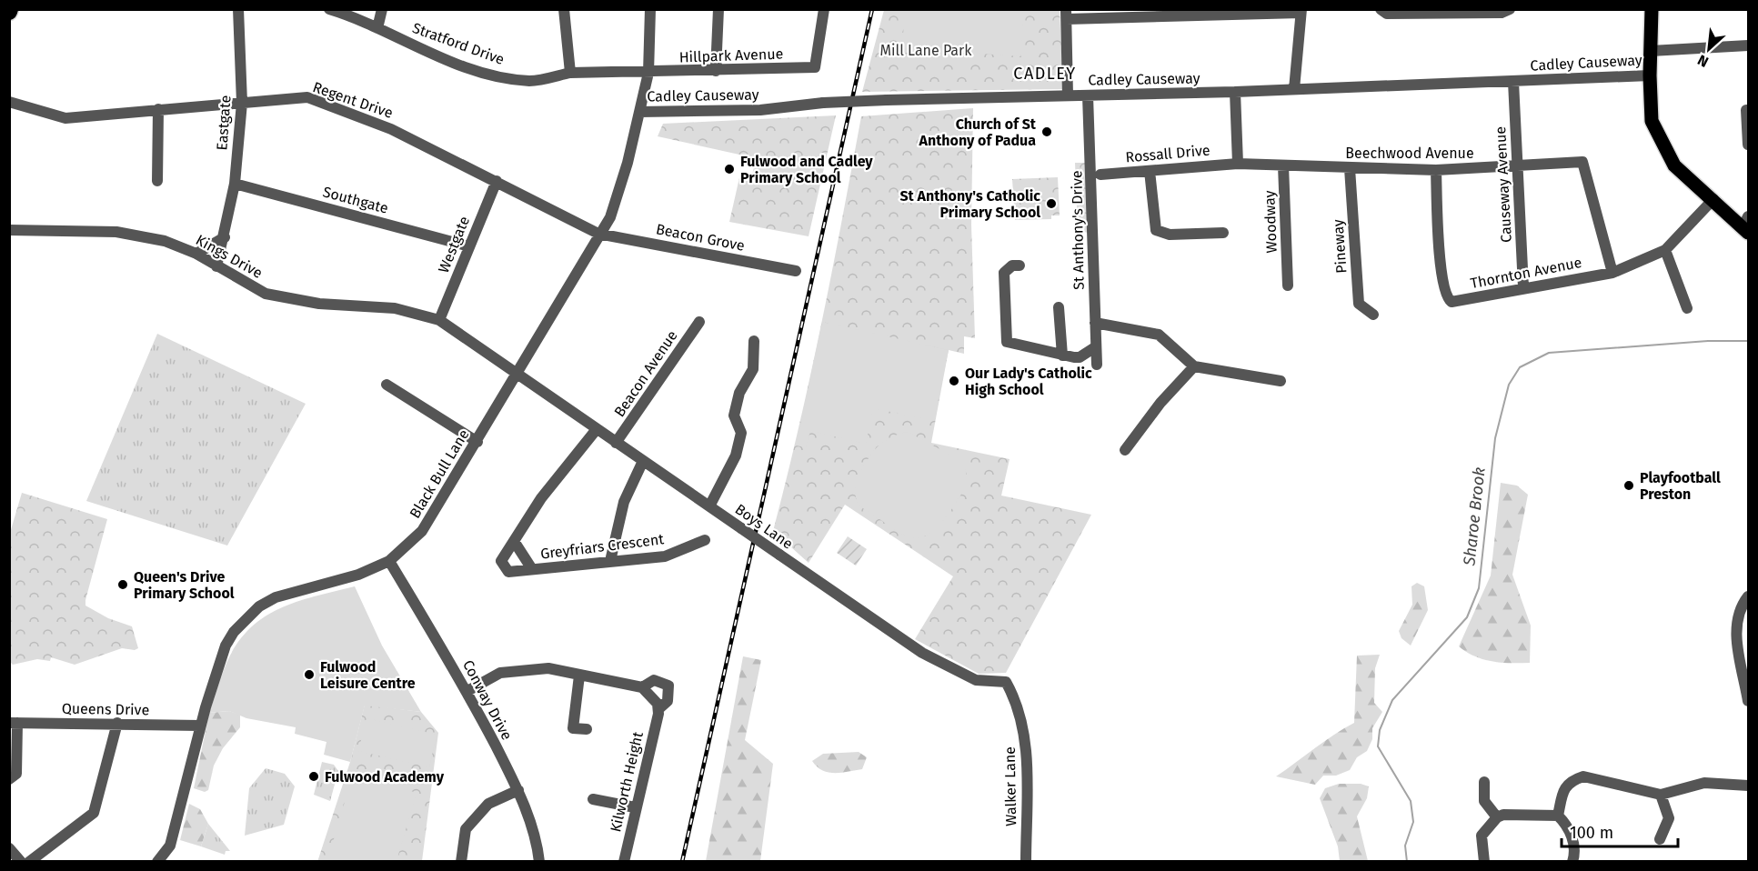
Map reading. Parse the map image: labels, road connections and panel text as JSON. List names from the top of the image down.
{
  "streets": {
    "street": [
      "Stratford Drive",
      "Hillpark Avenue",
      "Cadley Causeway",
      "Regent Drive",
      "Eastgate",
      "Beechwood Avenue",
      "Rossall Drive",
      "Causeway Avenue",
      "Southgate",
      "Woodway",
      "St Anthony's Drive",
      "Beacon Grove",
      "Westgate",
      "Pineway",
      "Kings Drive",
      "Thornton Avenue",
      "Beacon Avenue",
      "Black Bull Lane",
      "Boys Lane",
      "Greyfriars Crescent",
      "Conway Drive",
      "Queens Drive",
      "Kilworth Height",
      "Walker Lane"
    ]
  },
  "crossings": [
    ["Stratford Drive", "Hillpark Avenue"],
    ["Stratford Drive", "Black Bull Lane"],
    ["Hillpark Avenue", "Black Bull Lane"],
    ["Cadley Causeway", "Causeway Avenue"],
    ["Cadley Causeway", "St Anthony's Drive"],
    ["Cadley Causeway", "Black Bull Lane"],
    ["Regent Drive", "Eastgate"],
    ["Regent Drive", "Beacon Grove"],
    ["Regent Drive", "Westgate"],
    ["Regent Drive", "Black Bull Lane"],
    ["Eastgate", "Southgate"],
    ["Eastgate", "Kings Drive"],
    ["Beechwood Avenue", "Rossall Drive"],
    ["Beechwood Avenue", "Causeway Avenue"],
    ["Beechwood Avenue", "Woodway"],
    ["Beechwood Avenue", "Pineway"],
    ["Beechwood Avenue", "Thornton Avenue"],
    ["Causeway Avenue", "Thornton Avenue"],
    ["Southgate", "Westgate"],
    ["Beacon Grove", "Black Bull Lane"],
    ["Westgate", "Kings Drive"],
    ["Kings Drive", "Black Bull Lane"],
    ["Kings Drive", "Boys Lane"],
    ["Beacon Avenue", "Boys Lane"],
    ["Black Bull Lane", "Boys Lane"],
    ["Black Bull Lane", "Conway Drive"],
    ["Black Bull Lane", "Queens Drive"],
    ["Boys Lane", "Greyfriars Crescent"],
    ["Boys Lane", "Walker Lane"],
    ["Conway Drive", "Kilworth Height"]
  ],
  "districts": ["CADLEY"],
  "water": ["Sharoe Brook"],
  "parks": ["Mill Lane Park"],
  "places": [
    "Church of St Anthony of Padua",
    "Fulwood and Cadley Primary School",
    "St Anthony's Catholic Primary School",
    "Our Lady's Catholic High School",
    "Playfootball Preston",
    "Queen's Drive Primary School",
    "Fulwood Leisure Centre",
    "Fulwood Academy"
  ],
  "scale_bar": "100 m",
  "north": "bottom left"
}
